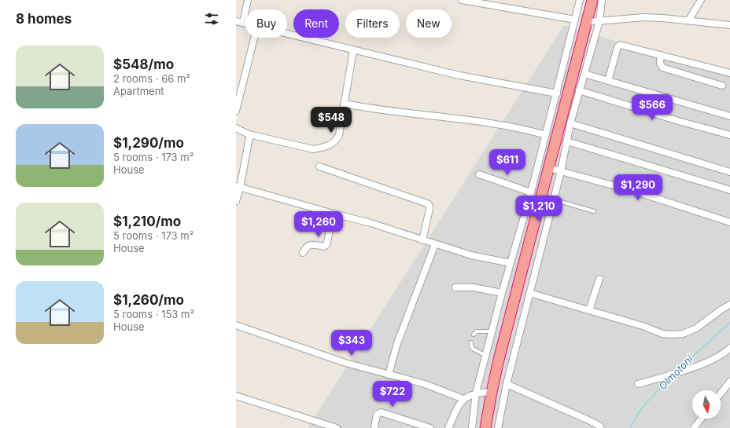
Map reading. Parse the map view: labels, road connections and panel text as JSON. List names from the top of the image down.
{
  "water": ["Olmotoni"],
  "north": "bottom",
  "page": {
    "heading": "8 homes",
    "chip": [
      "Buy",
      "Rent",
      "Filters",
      "New"
    ],
    "list": [
      {
        "name": "$548/mo",
        "note": "2 rooms · 66 m² · Apartment"
      },
      {
        "name": "$1,290/mo",
        "note": "5 rooms · 173 m² · House"
      },
      {
        "name": "$1,210/mo",
        "note": "5 rooms · 173 m² · House"
      },
      {
        "name": "$1,260/mo",
        "note": "5 rooms · 153 m² · House"
      }
    ],
    "price": [
      "$566",
      "$548",
      "$611",
      "$1,290",
      "$1,210",
      "$1,260",
      "$343",
      "$722"
    ]
  }
}
